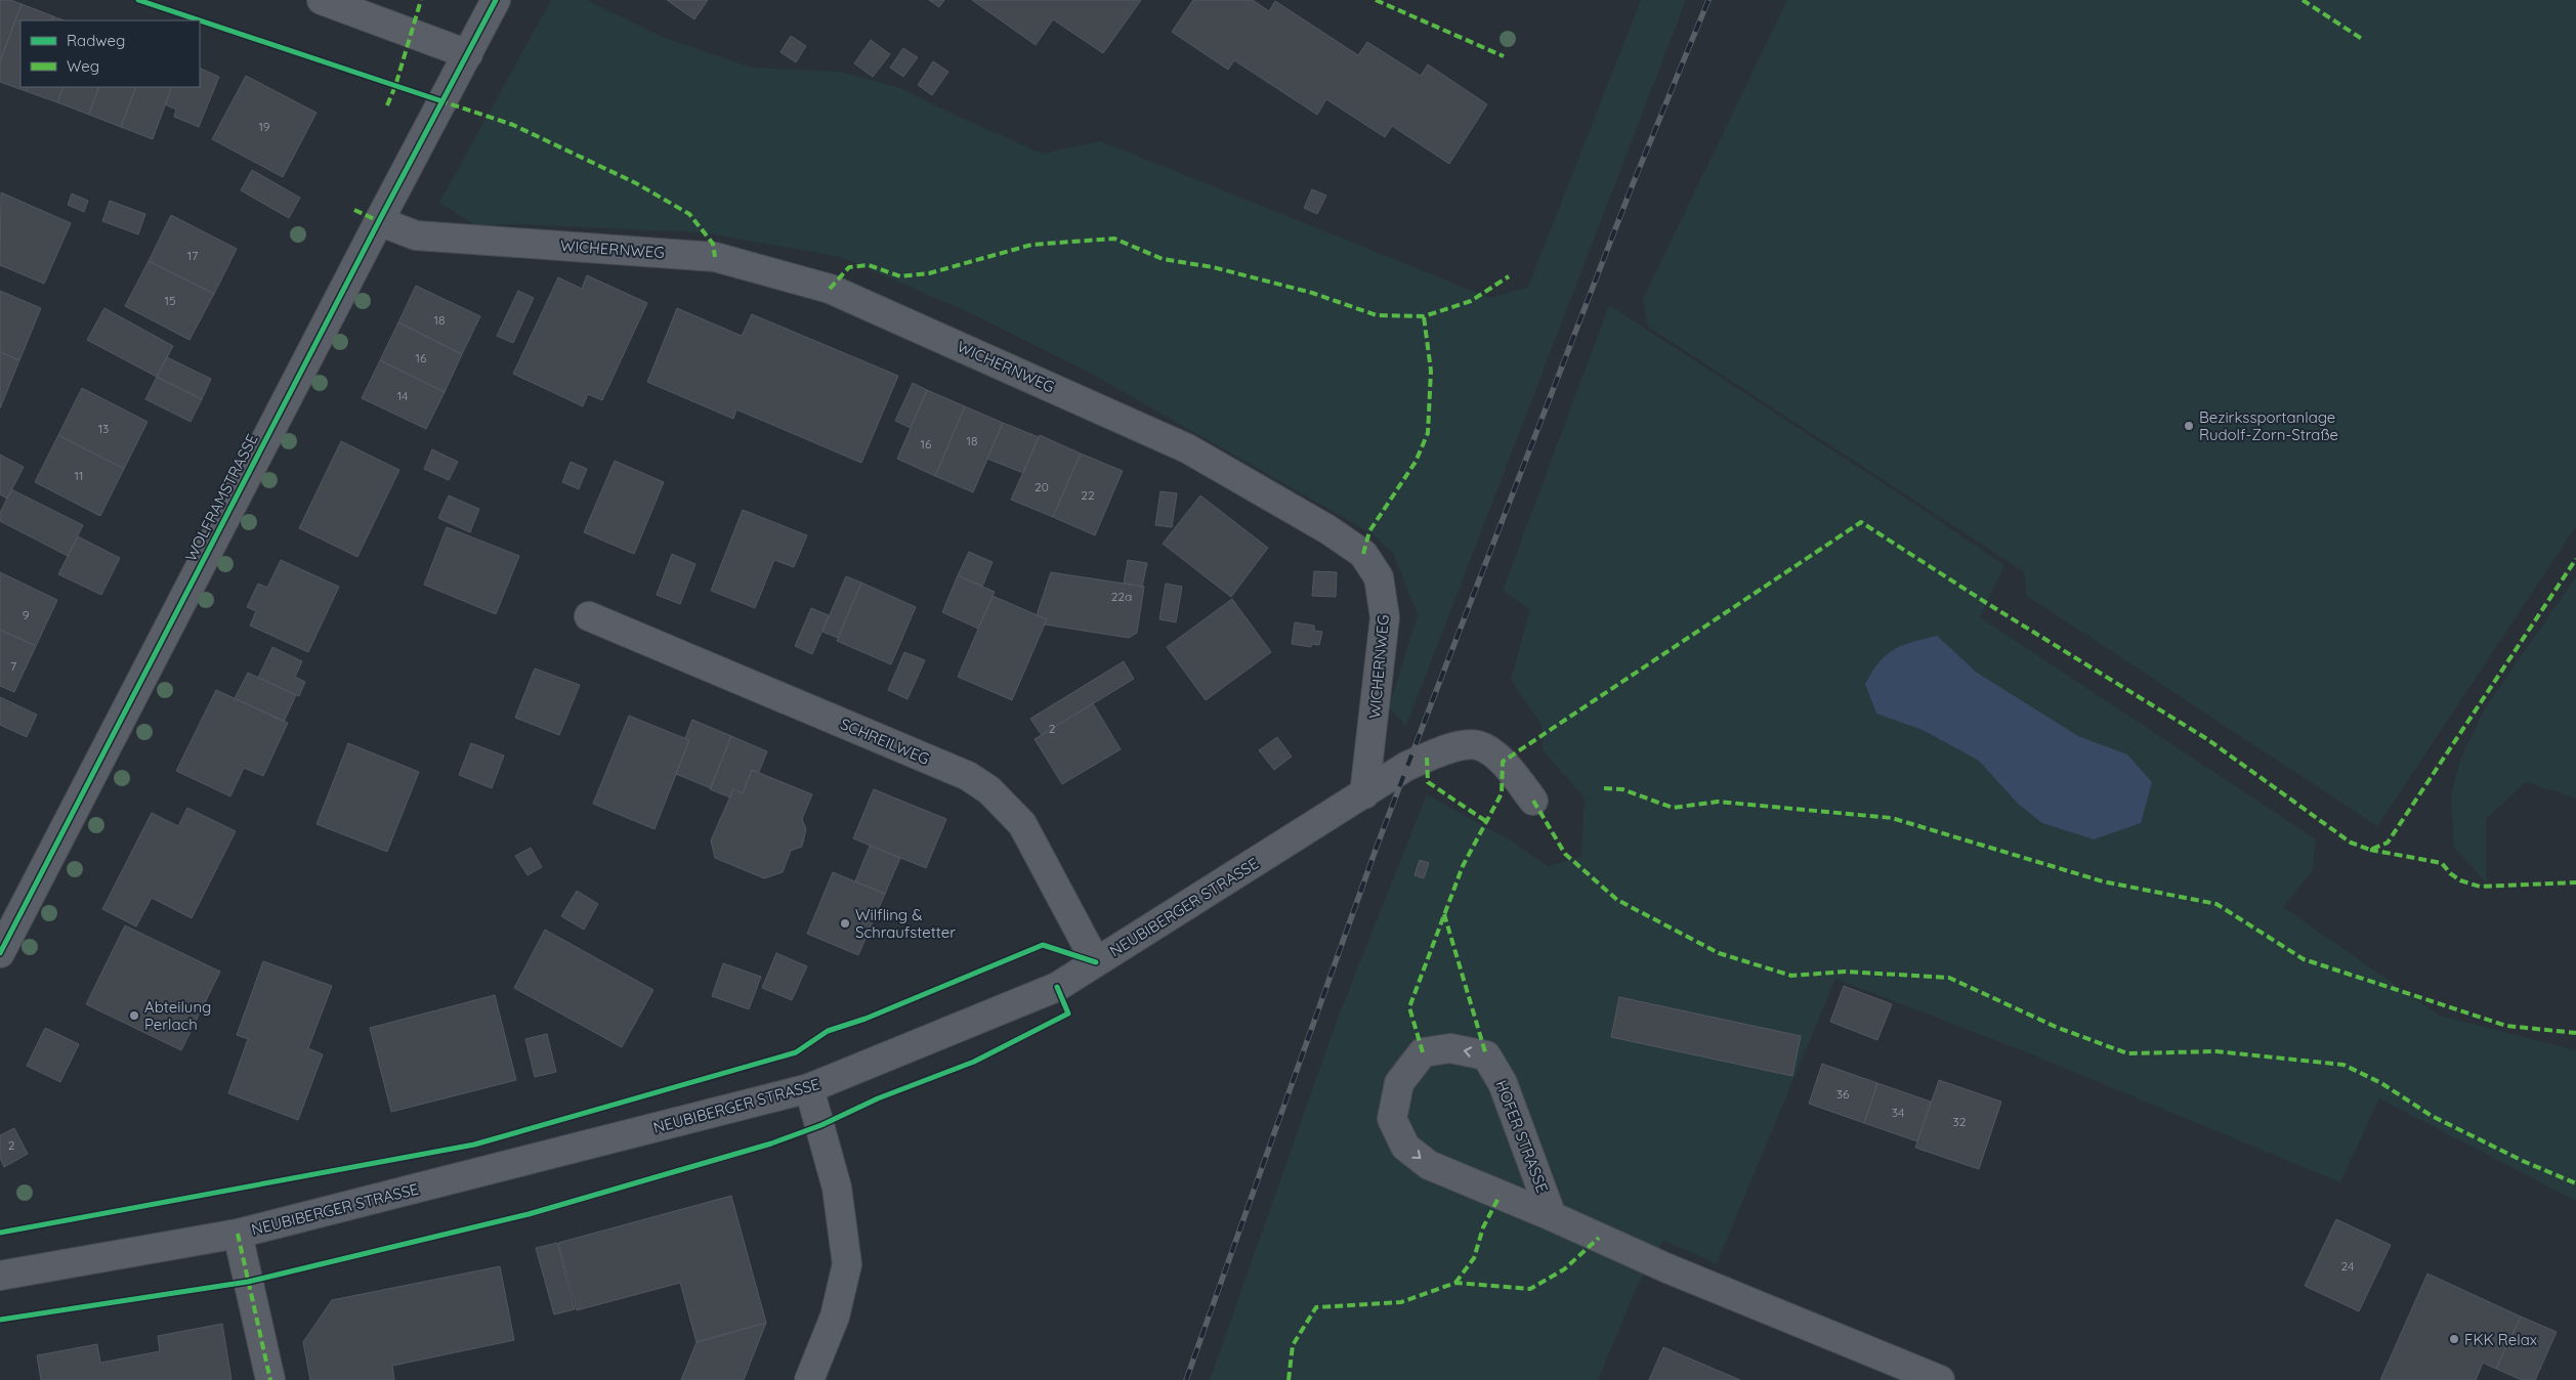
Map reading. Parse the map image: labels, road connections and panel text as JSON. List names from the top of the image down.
{
  "streets": {
    "street": [
      "WICHERNWEG",
      "WOLFRAMSTRASSE",
      "SCHREILWEG",
      "NEUBIBERGER STRASSE",
      "HOFER STRASSE"
    ]
  },
  "crossings": [
    ["WICHERNWEG", "WOLFRAMSTRASSE"],
    ["WICHERNWEG", "NEUBIBERGER STRASSE"],
    ["SCHREILWEG", "NEUBIBERGER STRASSE"]
  ],
  "places": [
    "Bezirkssportanlage Rudolf-Zorn-Straße",
    "Wilfling & Schraufstetter",
    "Abteilung Perlach",
    "FKK Relax"
  ],
  "house_numbers": [
    "19",
    "17",
    "15",
    "18",
    "16",
    "14",
    "13",
    "18",
    "16",
    "11",
    "20",
    "22",
    "22a",
    "9",
    "7",
    "2",
    "36",
    "34",
    "32",
    "2",
    "24"
  ],
  "legend": ["Radweg", "Weg"]
}
